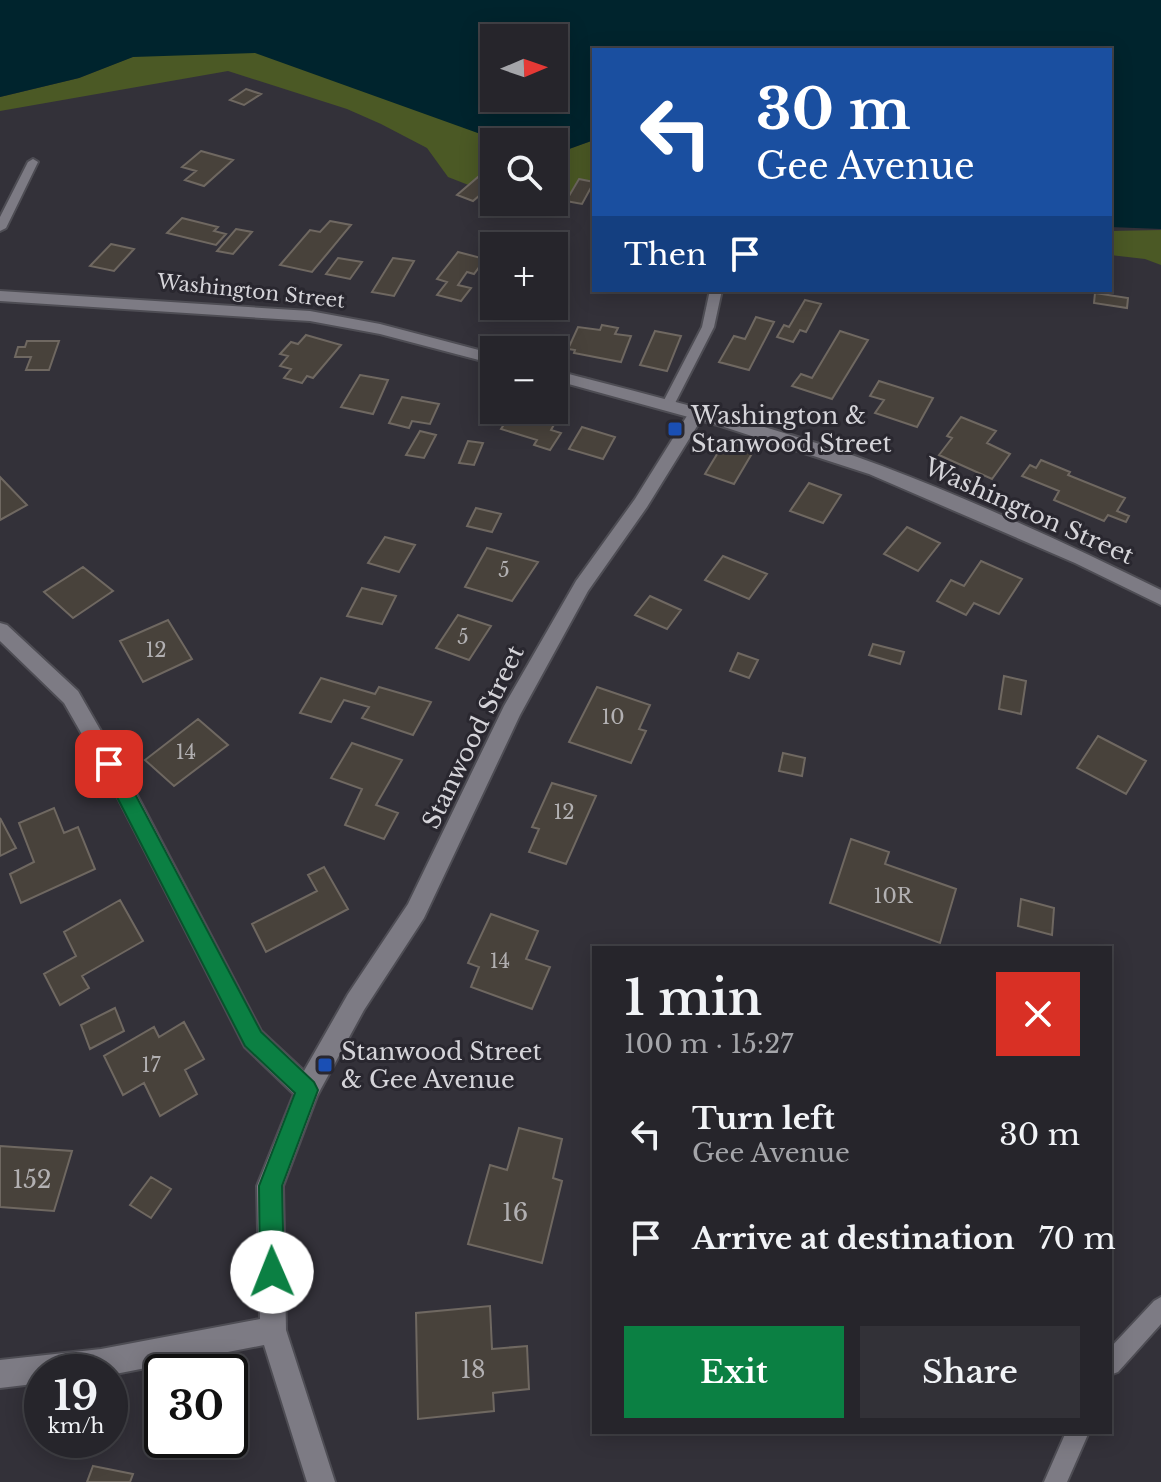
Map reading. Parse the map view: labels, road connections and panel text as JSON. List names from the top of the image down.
{
  "streets": {
    "street": ["Washington Street", "Stanwood Street"]
  },
  "crossings": [
    ["Washington Street", "Stanwood Street"]
  ],
  "places": {
    "transit": ["Washington & Stanwood Street", "Stanwood Street & Gee Avenue"]
  },
  "house_numbers": [
    "5",
    "5",
    "12",
    "10",
    "14",
    "12",
    "10R",
    "14",
    "17",
    "152",
    "16",
    "18"
  ],
  "north": "right",
  "page": {
    "map_buttons": ["+", "−"],
    "turn": ["30 m", "Gee Avenue"],
    "then": "Then",
    "heading": ["1 min", "100 m · 15:27"],
    "list": [
      {
        "name": "Turn left",
        "note": "Gee Avenue",
        "value": "30 m"
      },
      {
        "name": "Arrive at destination",
        "value": "70 m"
      }
    ],
    "buttons": ["Exit", "Share"],
    "speed": "19 km/h",
    "limit": "30"
  }
}
